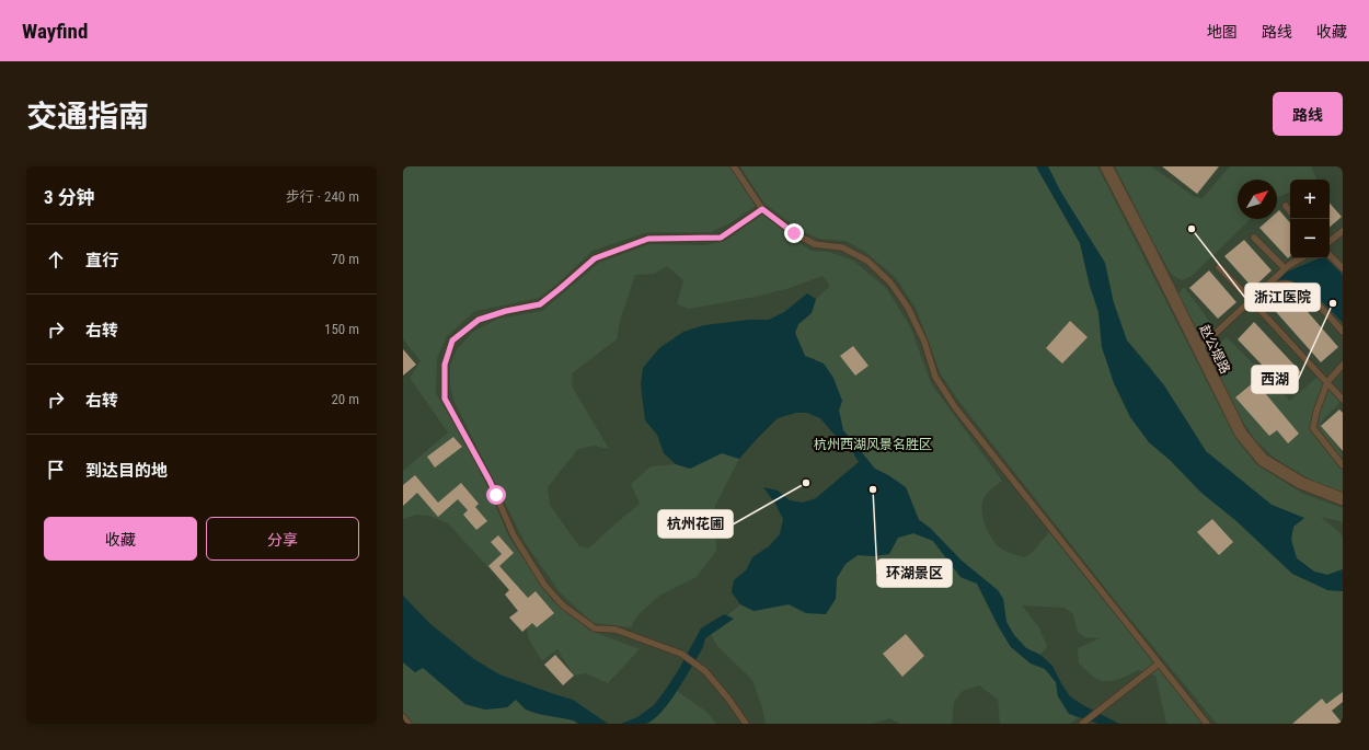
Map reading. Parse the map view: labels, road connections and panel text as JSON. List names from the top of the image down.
{
  "streets": {
    "street": ["赵公堤路"]
  },
  "parks": ["杭州西湖风景名胜区"],
  "places": [
    "浙江医院",
    "西湖",
    "杭州花圃",
    "环湖景区"
  ],
  "north": "top right",
  "page": {
    "header": "Wayfind",
    "nav": ["地图", "路线", "收藏"],
    "title": "交通指南",
    "buttons": [
      "路线",
      ["收藏", "分享"]
    ],
    "heading": ["3 分钟", "步行 · 240 m"],
    "map_buttons": ["+", "−"],
    "list": [
      ["直行", "70 m"],
      ["右转", "150 m"],
      ["右转", "20 m"],
      "到达目的地"
    ]
  }
}
